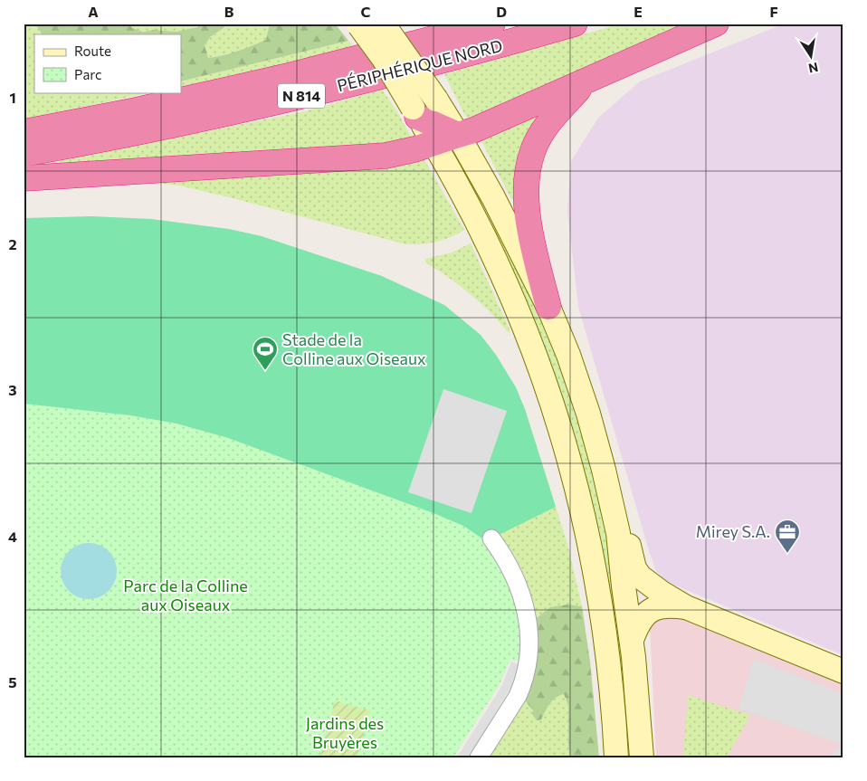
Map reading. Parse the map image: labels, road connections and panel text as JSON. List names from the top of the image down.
{
  "streets": {
    "highway": ["PÉRIPHÉRIQUE NORD", "N 814"]
  },
  "parks": ["Parc de la Colline aux Oiseaux", "Jardins des Bruyères"],
  "places": {
    "sports": ["Stade de la Colline aux Oiseaux"],
    "office": ["Mirey S.A."]
  },
  "legend": ["Route", "Parc"],
  "north": "bottom",
  "grid": {
    "columns": [
      "A",
      "B",
      "C",
      "D",
      "E",
      "F"
    ],
    "rows": [
      "1",
      "2",
      "3",
      "4",
      "5"
    ]
  }
}
